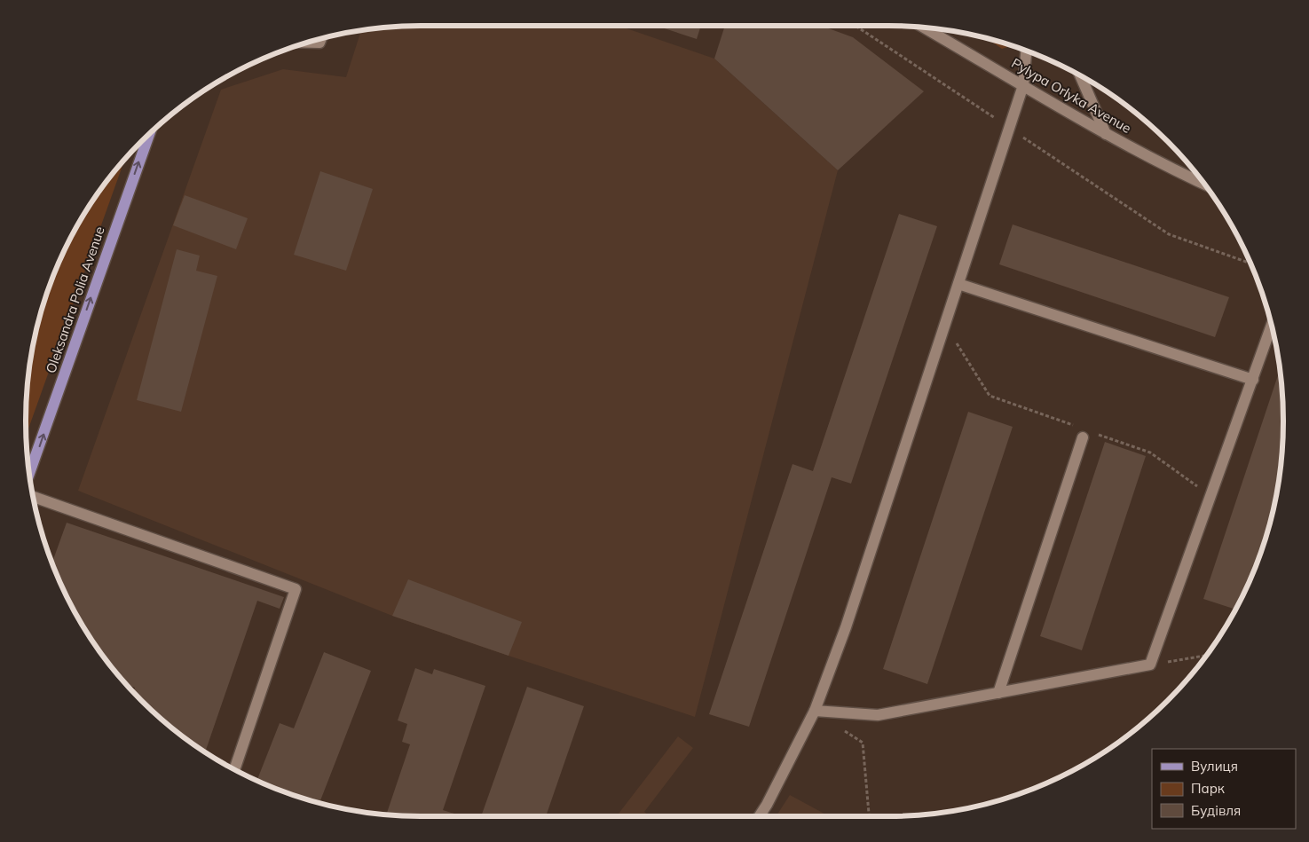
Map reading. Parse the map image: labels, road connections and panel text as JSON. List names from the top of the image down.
{
  "streets": {
    "main road": ["Pylypa Orlyka Avenue", "Oleksandra Polia Avenue"]
  },
  "one_way": ["Oleksandra Polia Avenue"],
  "legend": ["Вулиця", "Парк", "Будівля"]
}
